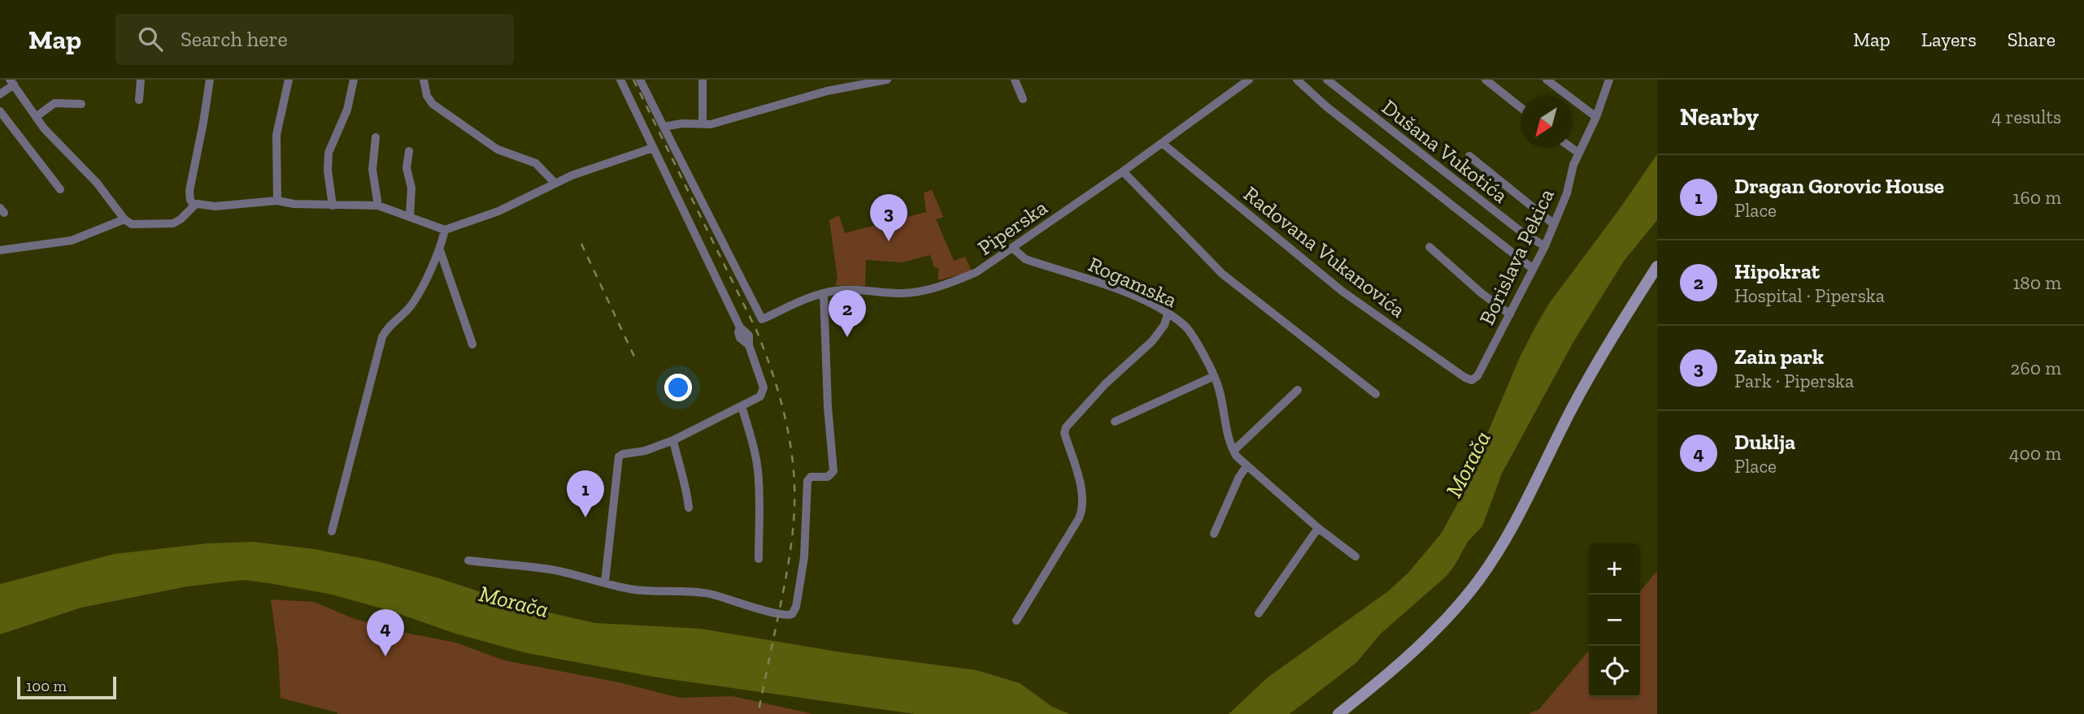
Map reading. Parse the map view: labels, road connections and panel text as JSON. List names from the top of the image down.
{
  "streets": {
    "street": [
      "Dušana Vukotića",
      "Piperska",
      "Radovana Vukanovića",
      "Borislava Pekica",
      "Rogamska"
    ]
  },
  "crossings": [
    ["Dušana Vukotića", "Borislava Pekica"],
    ["Piperska", "Radovana Vukanovića"],
    ["Piperska", "Rogamska"],
    ["Radovana Vukanovića", "Borislava Pekica"]
  ],
  "water": ["Morača"],
  "scale_bar": "100 m",
  "north": "bottom left",
  "page": {
    "header": "Map",
    "search": "Search here",
    "nav": ["Map", "Layers", "Share"],
    "heading": ["Nearby", "4 results"],
    "list": [
      {
        "mark": "1",
        "name": "Dragan Gorovic House",
        "note": "Place",
        "value": "160 m"
      },
      {
        "mark": "2",
        "name": "Hipokrat",
        "note": "Hospital · Piperska",
        "value": "180 m"
      },
      {
        "mark": "3",
        "name": "Zain park",
        "note": "Park · Piperska",
        "value": "260 m"
      },
      {
        "mark": "4",
        "name": "Duklja",
        "note": "Place",
        "value": "400 m"
      }
    ],
    "pins": [
      "3",
      "2",
      "1",
      "4"
    ],
    "map_buttons": ["+", "−"],
    "scale": "100 m"
  }
}
